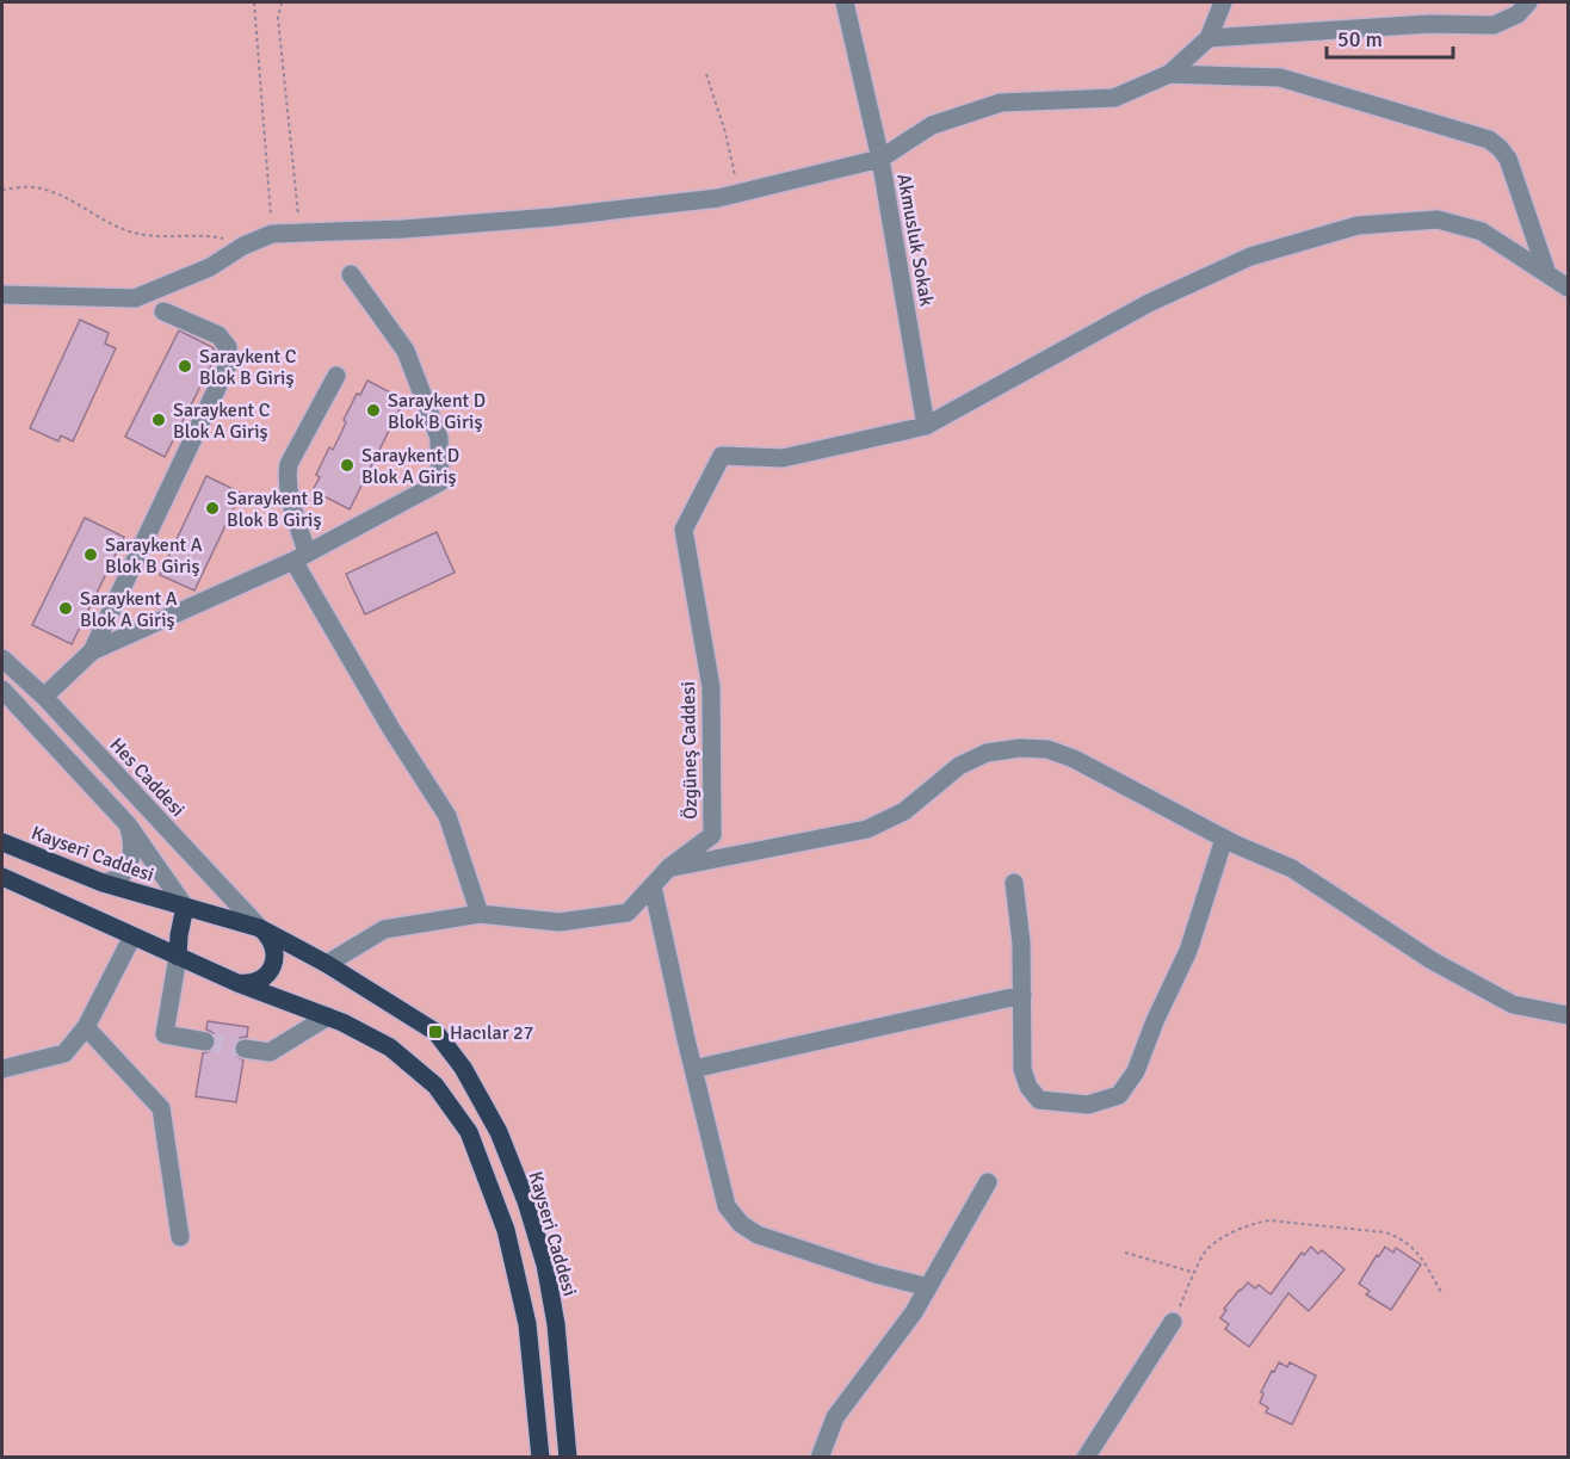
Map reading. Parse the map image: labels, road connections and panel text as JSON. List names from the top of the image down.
{
  "streets": {
    "main road": ["Kayseri Caddesi"],
    "street": ["Akmusluk Sokak", "Özgüneş Caddesi", "Hes Caddesi"]
  },
  "crossings": [
    ["Akmusluk Sokak", "Özgüneş Caddesi"],
    ["Özgüneş Caddesi", "Kayseri Caddesi"],
    ["Hes Caddesi", "Kayseri Caddesi"]
  ],
  "places": {
    "other": [
      "Saraykent C Blok B Giriş",
      "Saraykent D Blok B Giriş",
      "Saraykent C Blok A Giriş",
      "Saraykent D Blok A Giriş",
      "Saraykent B Blok B Giriş",
      "Saraykent A Blok B Giriş",
      "Saraykent A Blok A Giriş"
    ],
    "transit": ["Hacılar 27"]
  },
  "scale_bar": "50 m"
}
